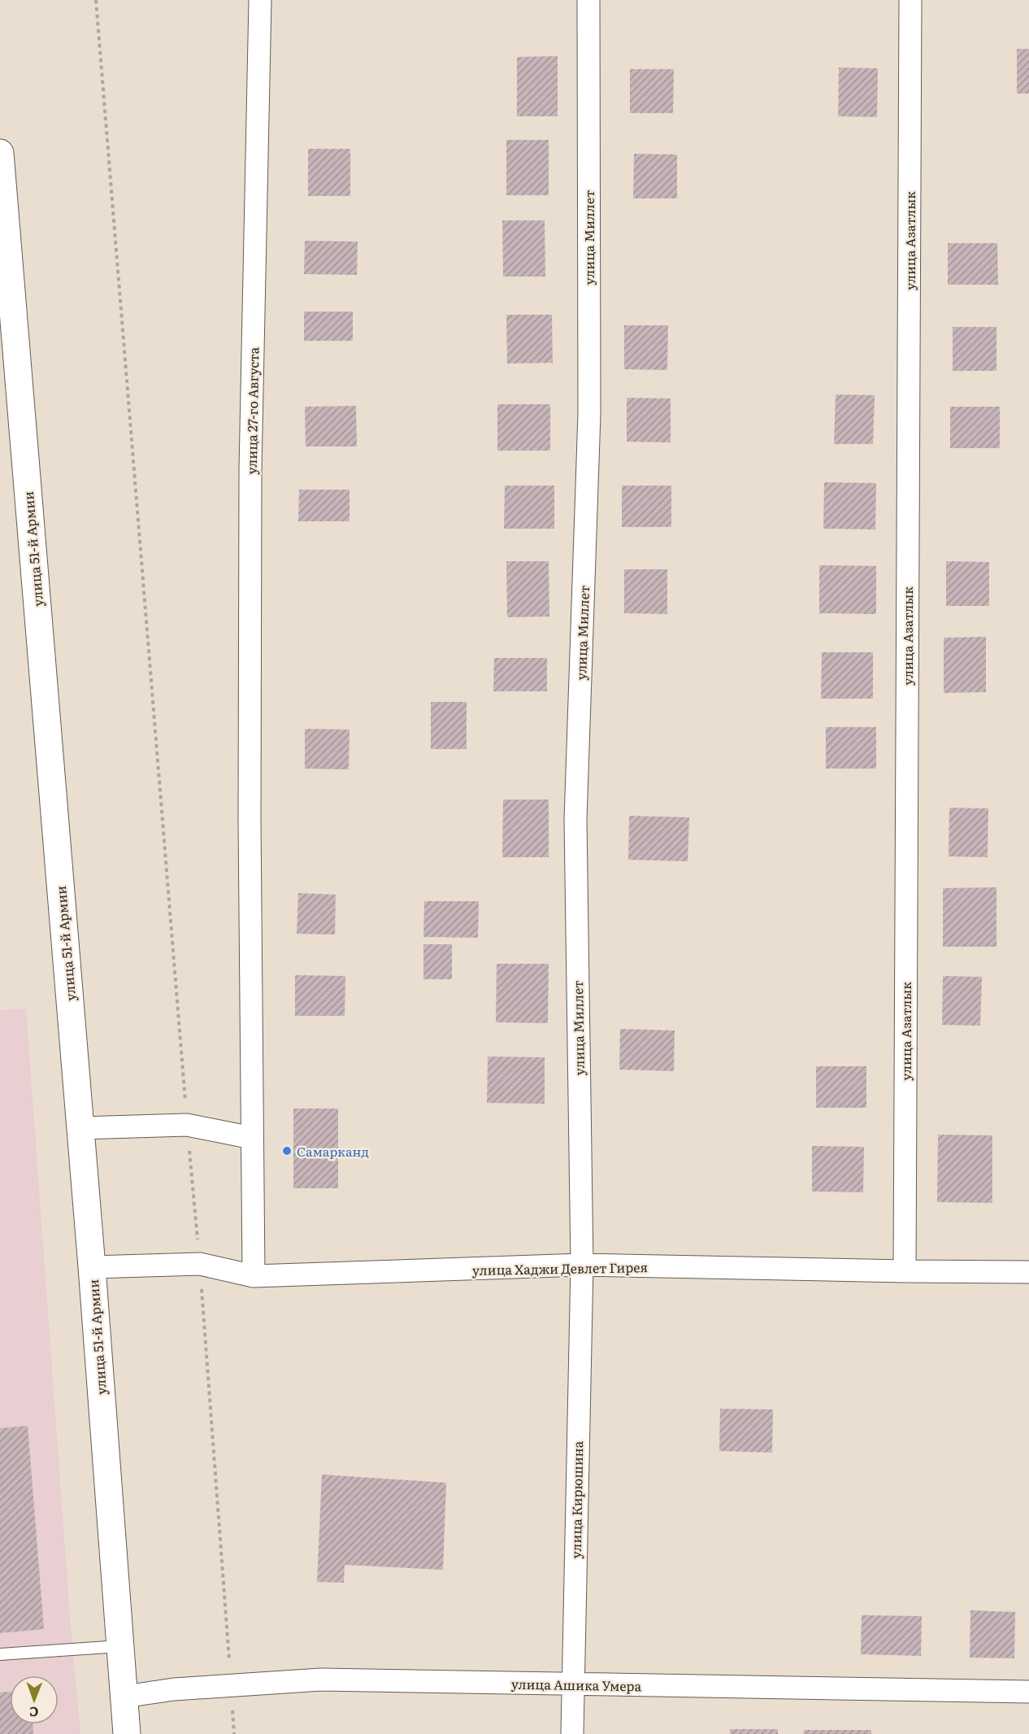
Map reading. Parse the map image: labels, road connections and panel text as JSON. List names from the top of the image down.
{
  "streets": {
    "main road": ["улица 51-й Армии"],
    "street": [
      "улица Миллет",
      "улица Азатлык",
      "улица 27-го Августа",
      "улица Хаджи Девлет Гирея",
      "улица Кирюшина",
      "улица Ашика Умера"
    ]
  },
  "crossings": [
    ["улица Миллет", "улица Хаджи Девлет Гирея"],
    ["улица Миллет", "улица Кирюшина"],
    ["улица Азатлык", "улица Хаджи Девлет Гирея"],
    ["улица 27-го Августа", "улица Хаджи Девлет Гирея"],
    ["улица 51-й Армии", "улица Хаджи Девлет Гирея"],
    ["улица 51-й Армии", "улица Ашика Умера"],
    ["улица Хаджи Девлет Гирея", "улица Кирюшина"],
    ["улица Кирюшина", "улица Ашика Умера"]
  ],
  "places": ["Самарканд"],
  "north": "bottom"
}
